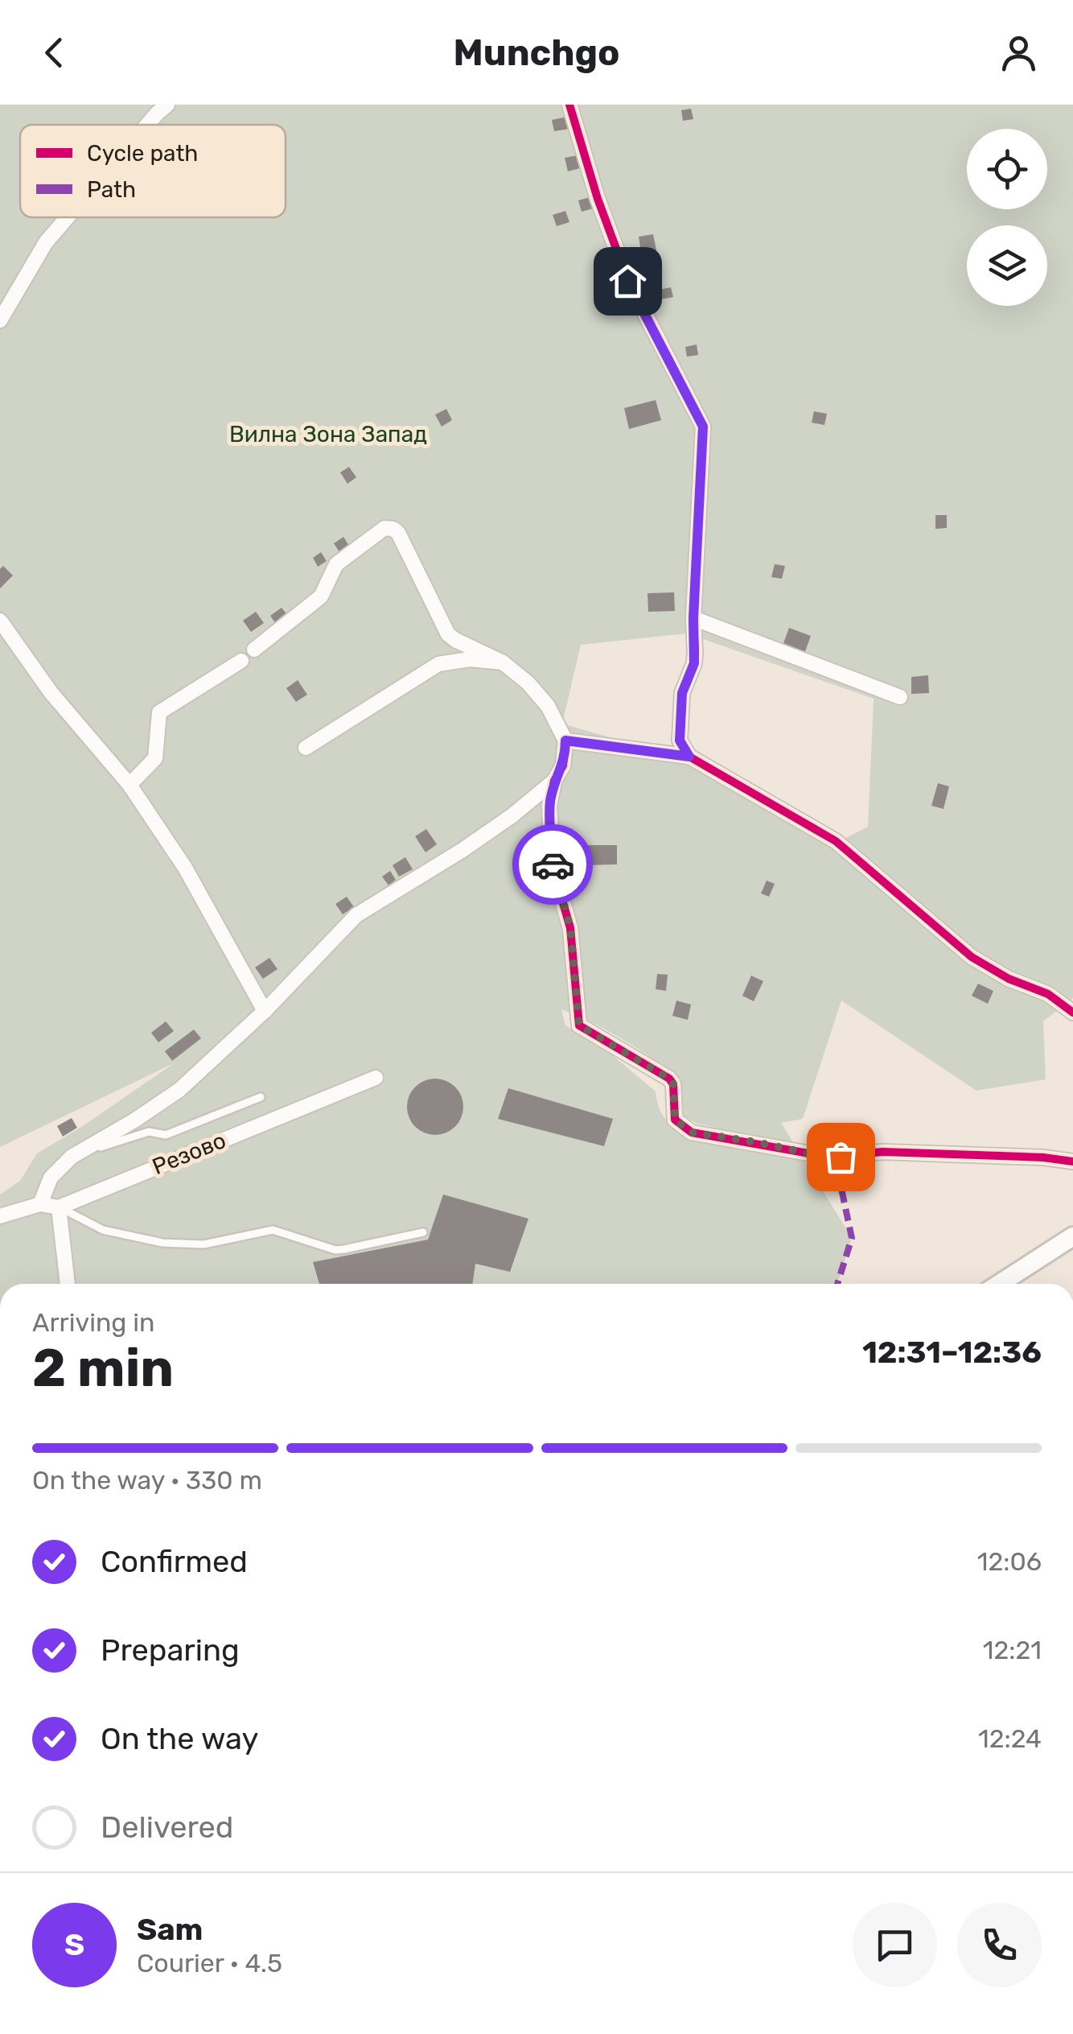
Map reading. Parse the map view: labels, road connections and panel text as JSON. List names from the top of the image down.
{
  "streets": {
    "street": ["Резово"]
  },
  "parks": ["Вилна Зона Запад"],
  "legend": ["Cycle path", "Path"],
  "page": {
    "header": "Munchgo",
    "heading": ["2 min", "Arriving in", "12:31–12:36"],
    "panel": ["Sam", "Courier · 4.5"],
    "bar": "On the way · 330 m",
    "list": [
      ["Confirmed", "12:06"],
      ["Preparing", "12:21"],
      ["On the way", "12:24"],
      "Delivered"
    ],
    "round": "S"
  }
}
